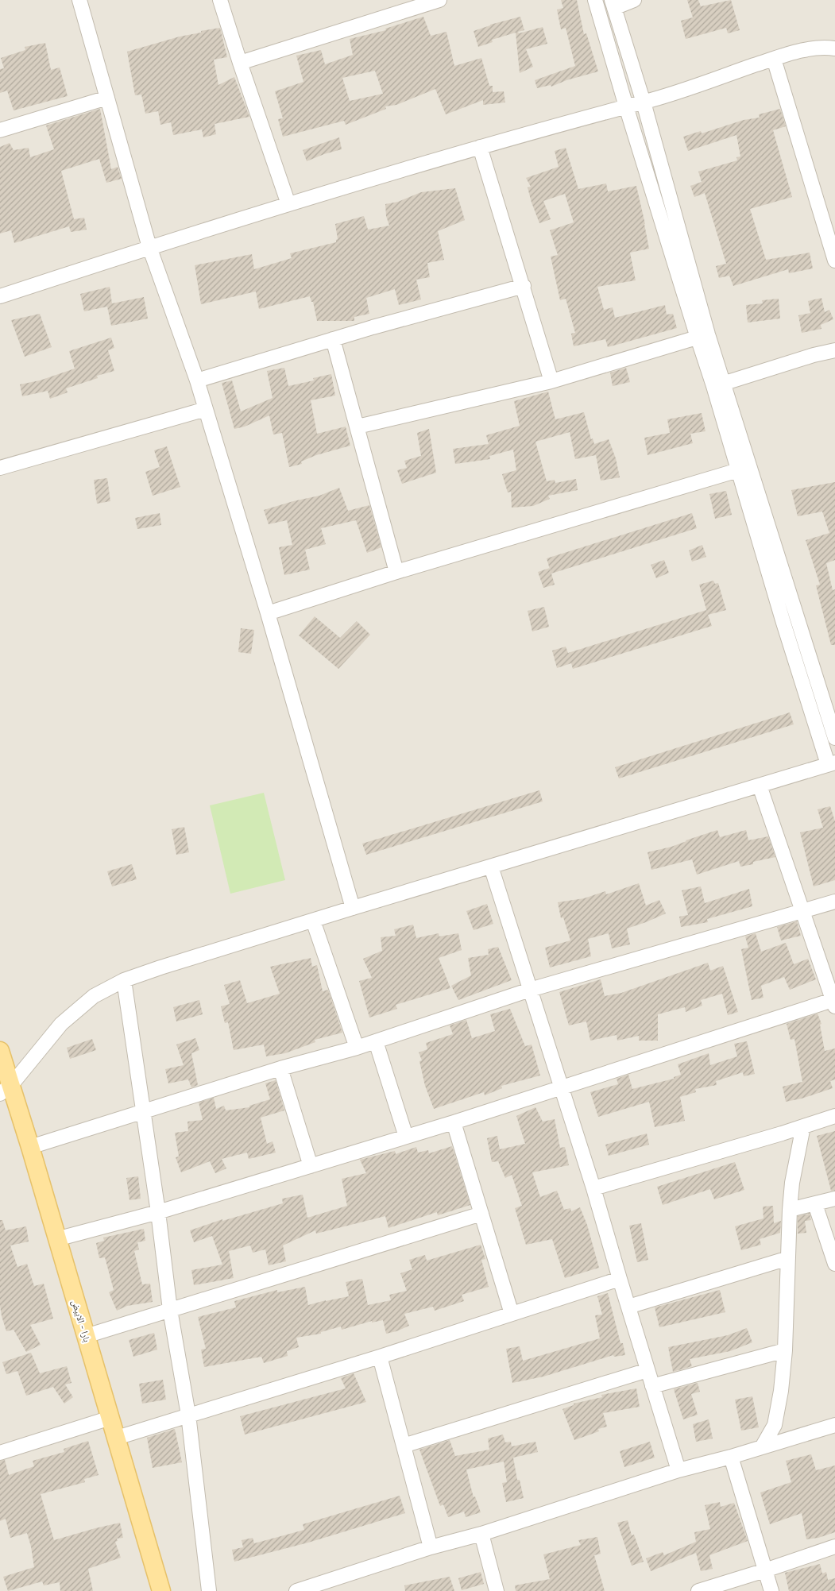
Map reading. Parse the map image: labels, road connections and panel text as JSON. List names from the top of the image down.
{
  "streets": {
    "main road": ["بارا - الابيض"]
  }
}
